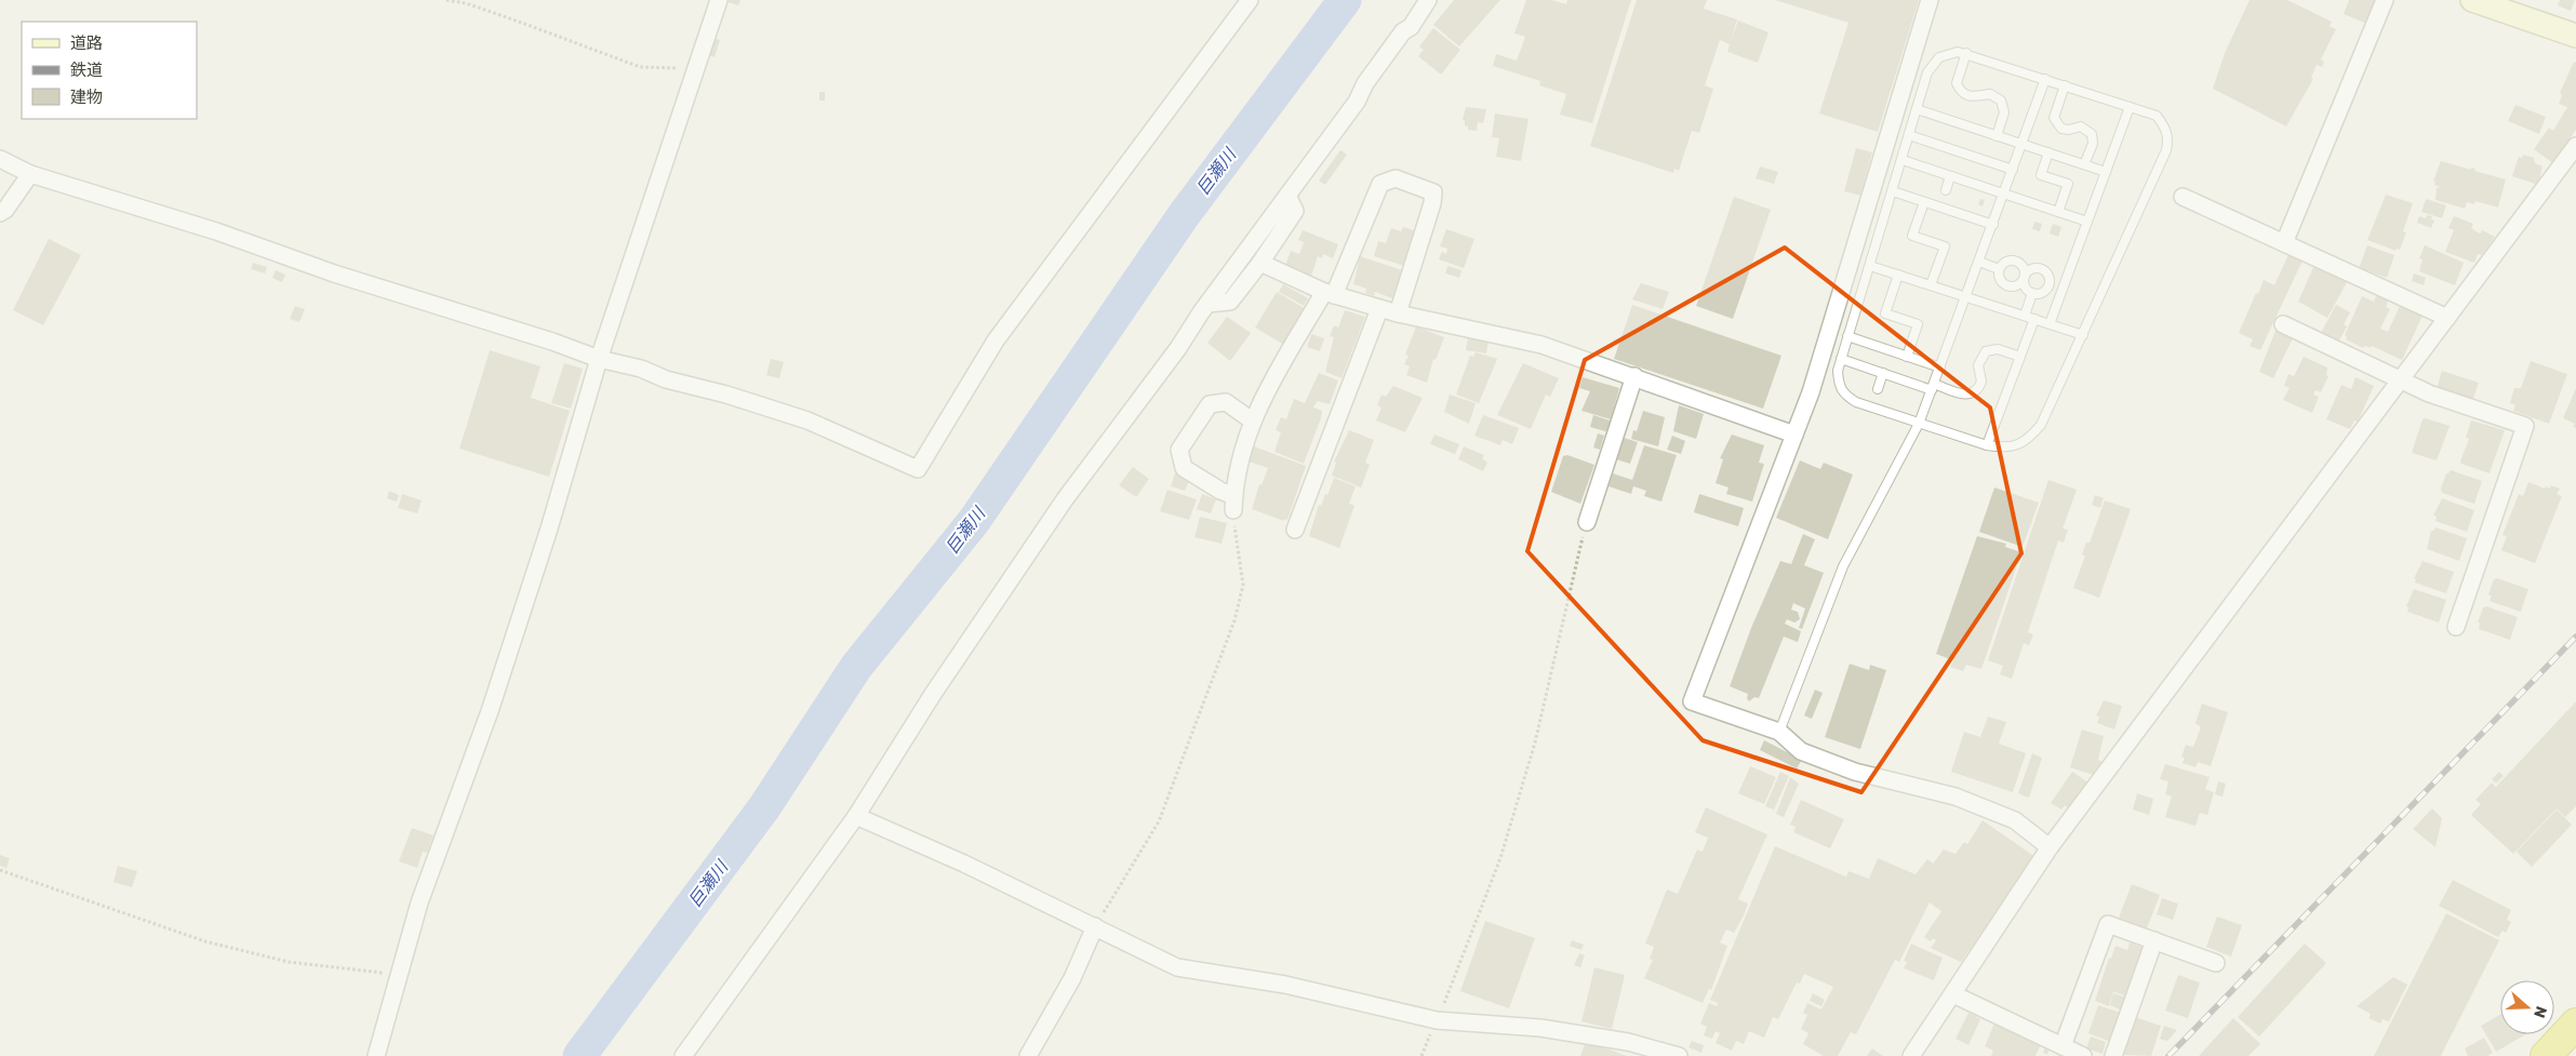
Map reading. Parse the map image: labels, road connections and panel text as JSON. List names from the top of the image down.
{
  "water": ["巨瀬川"],
  "legend": ["道路", "鉄道", "建物"],
  "north": "right"
}
